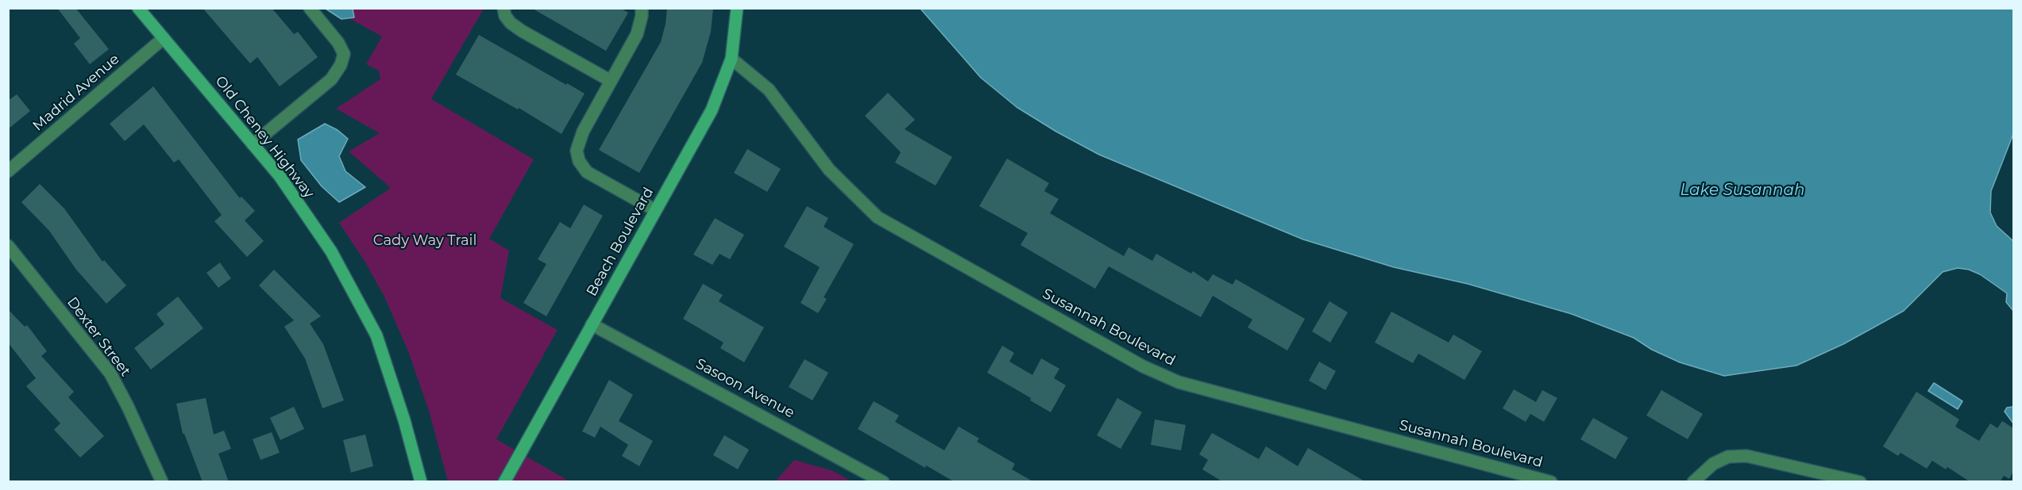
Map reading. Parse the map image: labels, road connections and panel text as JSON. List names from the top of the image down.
{
  "streets": {
    "street": [
      "Madrid Avenue",
      "Old Cheney Highway",
      "Beach Boulevard",
      "Susannah Boulevard",
      "Dexter Street",
      "Sasoon Avenue"
    ]
  },
  "crossings": [
    ["Madrid Avenue", "Old Cheney Highway"],
    ["Beach Boulevard", "Susannah Boulevard"],
    ["Beach Boulevard", "Sasoon Avenue"]
  ],
  "water": ["Lake Susannah"],
  "parks": ["Cady Way Trail"]
}
